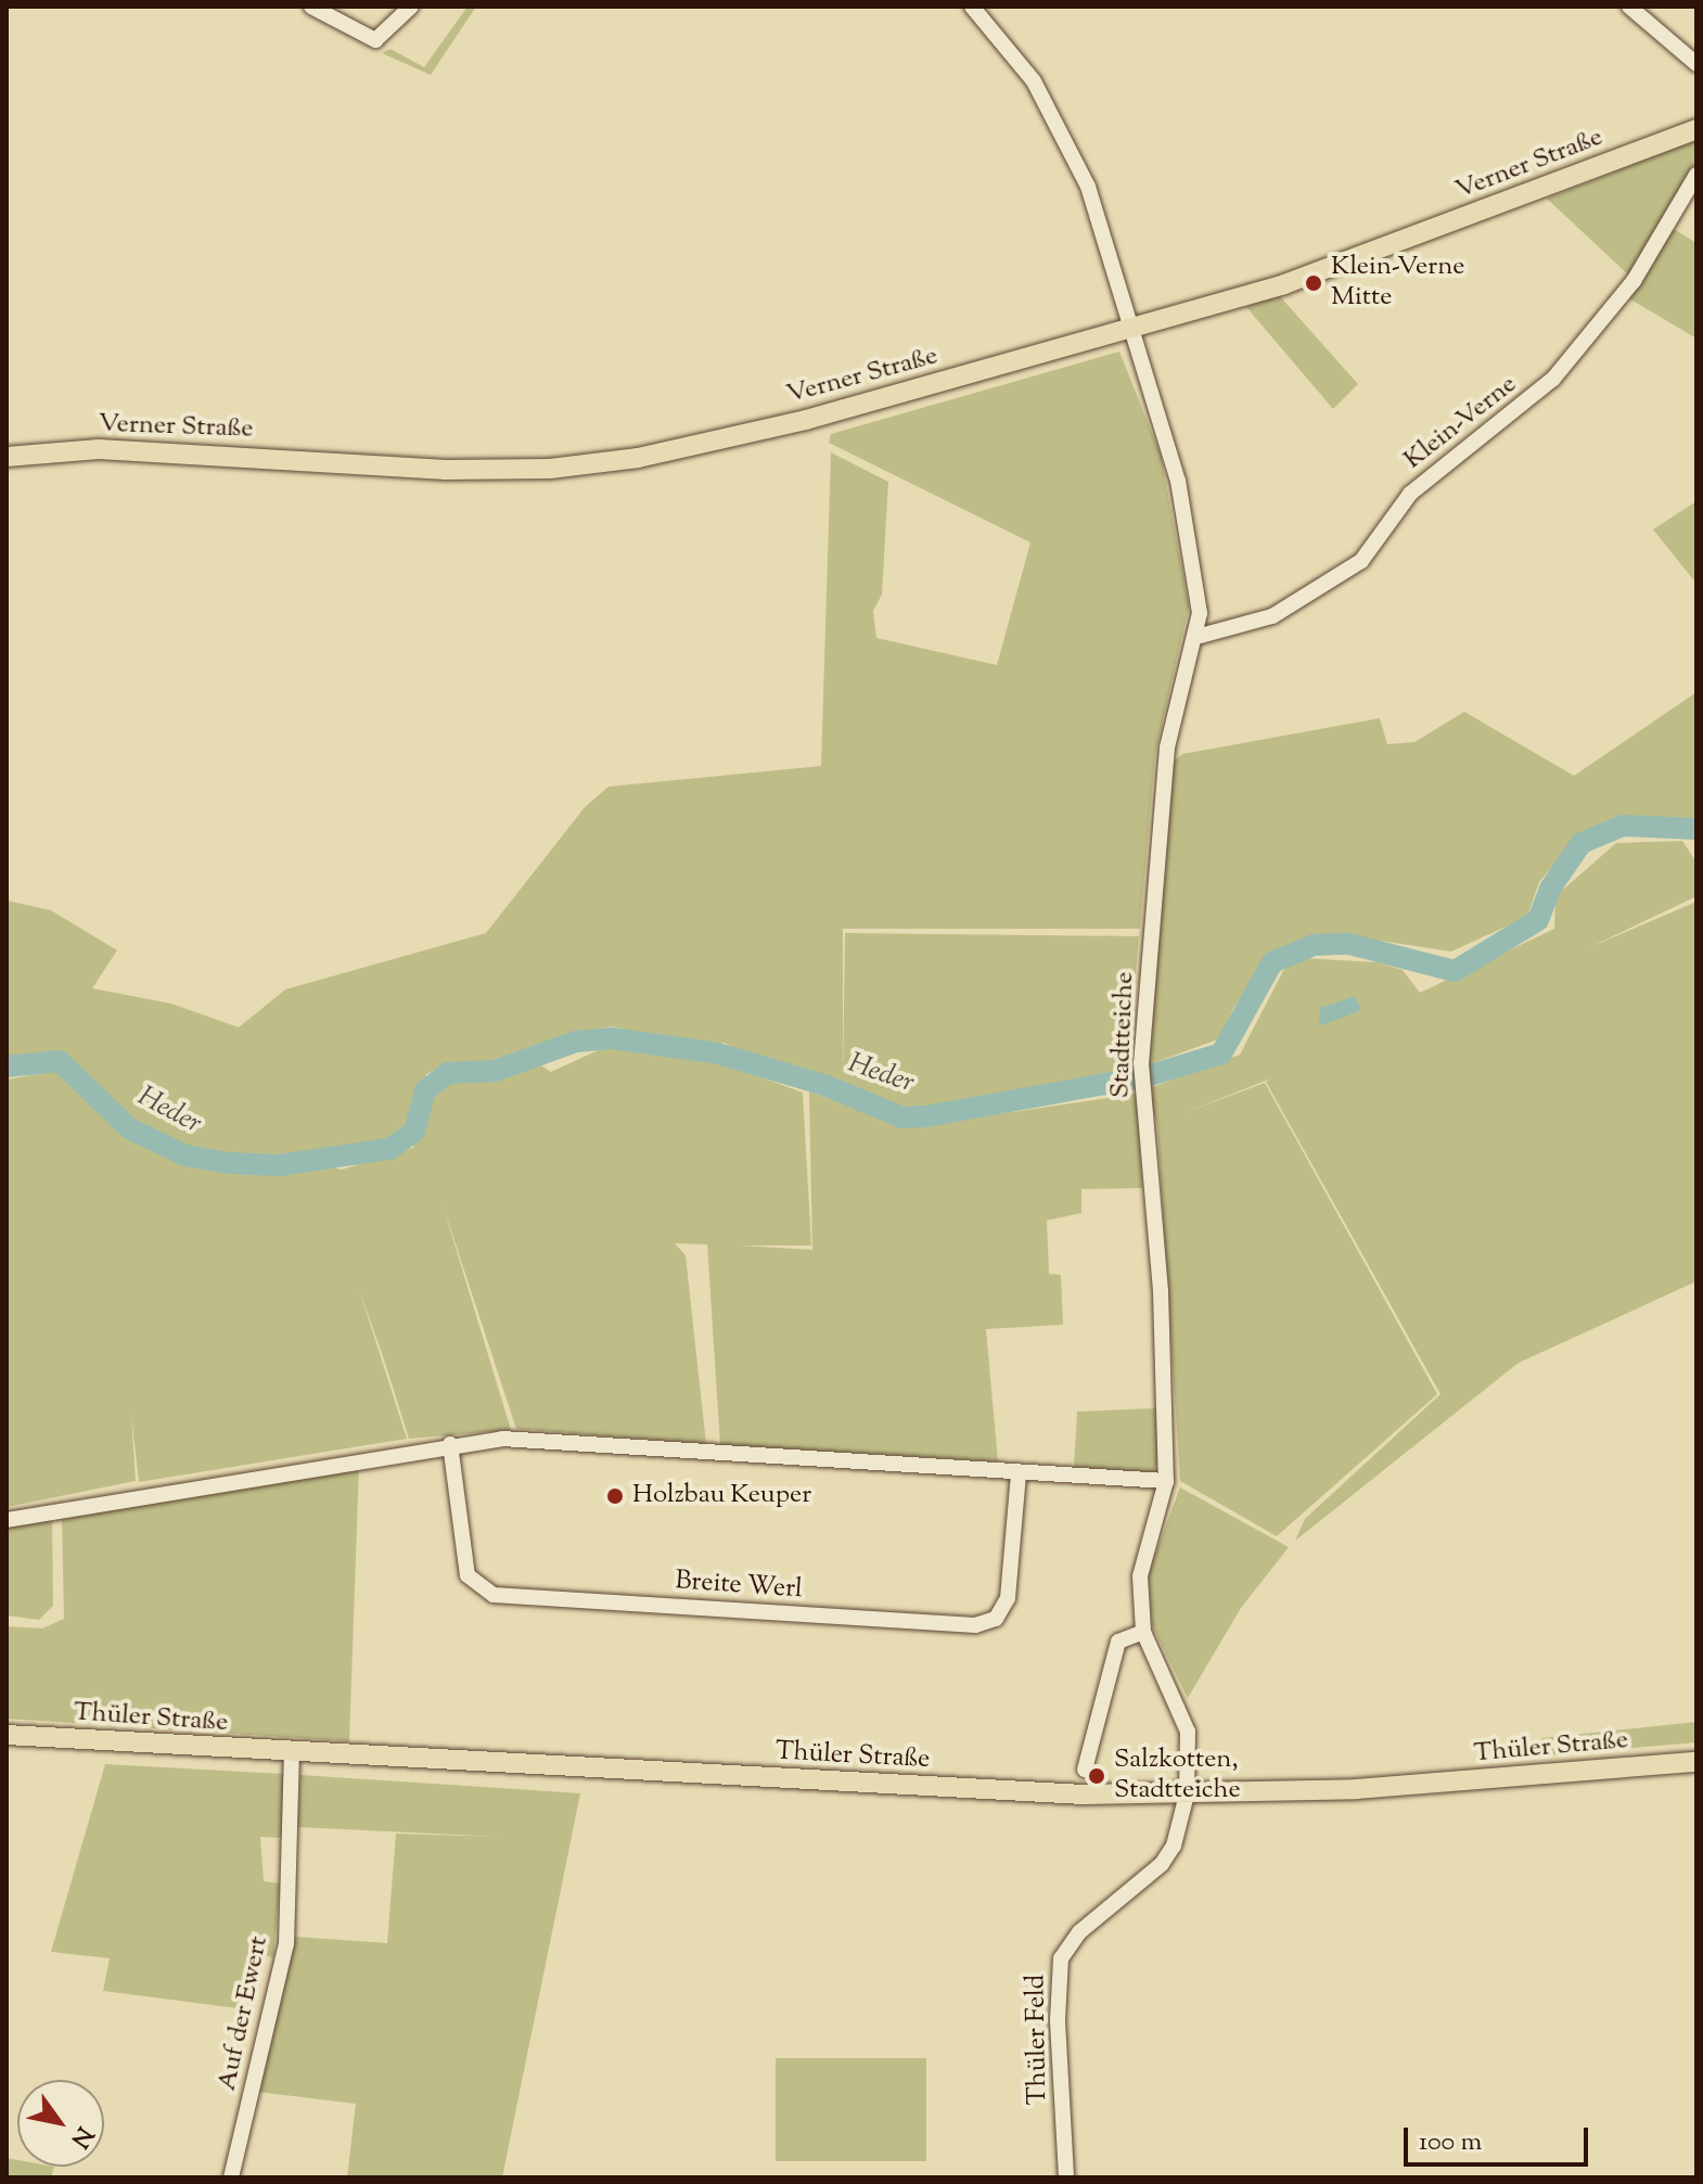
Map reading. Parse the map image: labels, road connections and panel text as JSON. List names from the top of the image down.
{
  "streets": {
    "main road": ["Verner Straße", "Thüler Straße"],
    "street": [
      "Klein-Verne",
      "Stadtteiche",
      "Breite Werl",
      "Auf der Ewert",
      "Thüler Feld"
    ]
  },
  "crossings": [
    ["Verner Straße", "Stadtteiche"],
    ["Klein-Verne", "Stadtteiche"],
    ["Stadtteiche", "Thüler Straße"],
    ["Stadtteiche", "Thüler Feld"],
    ["Thüler Straße", "Auf der Ewert"],
    ["Thüler Straße", "Thüler Feld"]
  ],
  "water": ["Heder"],
  "places": ["Klein-Verne Mitte", "Holzbau Keuper", "Salzkotten, Stadtteiche"],
  "scale_bar": "100 m",
  "north": "bottom right"
}
